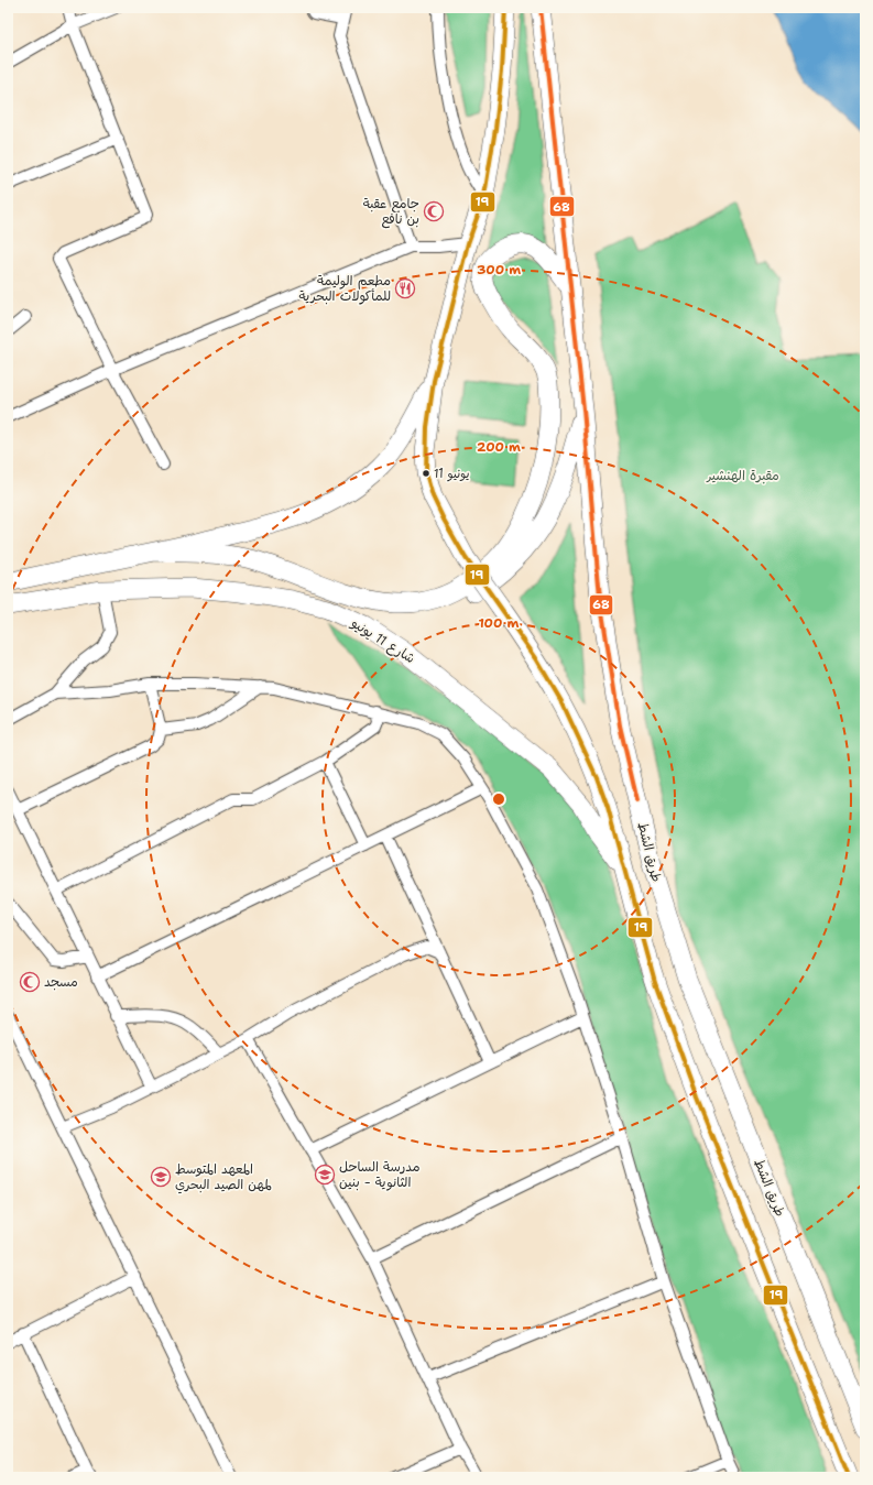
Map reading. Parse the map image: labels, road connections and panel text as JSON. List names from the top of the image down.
{
  "streets": {
    "highway": ["شارع 11 يونيو", "طريق الشط"]
  },
  "parks": ["مقبرة الهنشير"],
  "places": {
    "mosque": ["جامع عقبة بن نافع", "مسجد"],
    "restaurant": ["مطعم الوليمة للمأكولات البحرية"],
    "other": ["11 يونيو"],
    "school or university": ["مدرسة الساحل الثانوية - بنين", "المعهد المتوسط لمهن الصيد البحري"]
  },
  "lines": ["transit line 19", "transit line 68"],
  "rings": ["300 m", "200 m", "100 m"]
}
